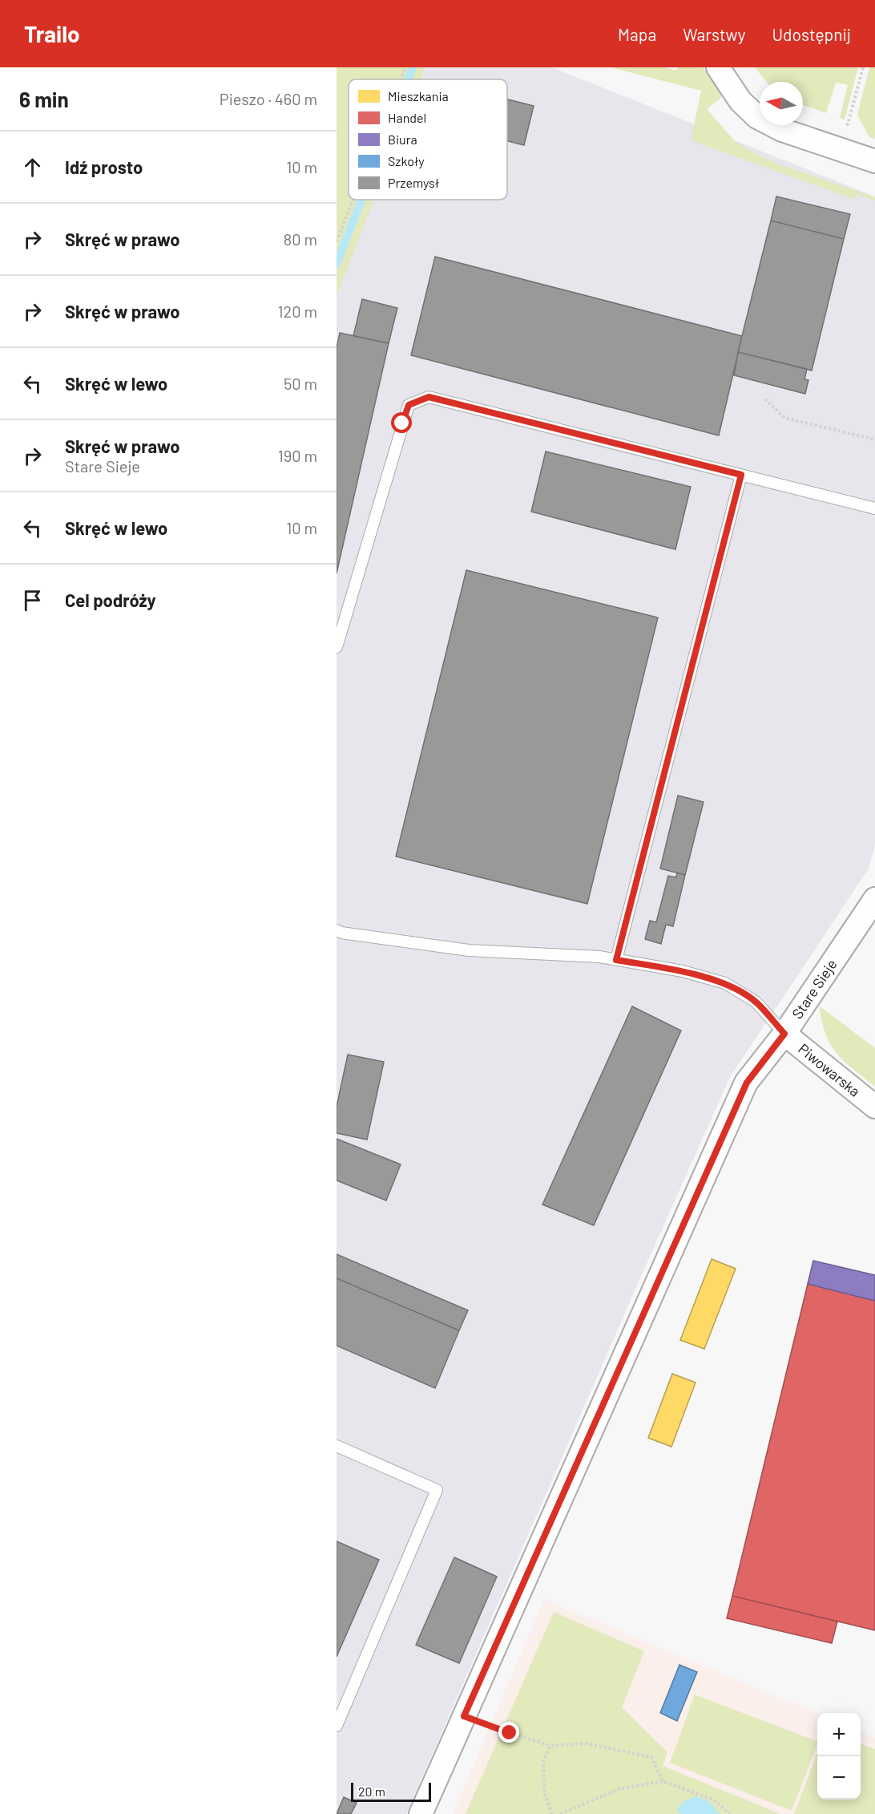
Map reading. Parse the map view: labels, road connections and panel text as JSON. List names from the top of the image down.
{
  "streets": {
    "street": ["Stare Sieje", "Piwowarska"]
  },
  "crossings": [
    ["Stare Sieje", "Piwowarska"]
  ],
  "legend": [
    "Mieszkania",
    "Handel",
    "Biura",
    "Szkoły",
    "Przemysł"
  ],
  "scale_bar": "20 m",
  "north": "left",
  "page": {
    "header": "Trailo",
    "nav": ["Mapa", "Warstwy", "Udostępnij"],
    "heading": ["6 min", "Pieszo · 460 m"],
    "list": [
      ["Idź prosto", "10 m"],
      ["Skręć w prawo", "80 m"],
      ["Skręć w prawo", "120 m"],
      ["Skręć w lewo", "50 m"],
      ["Skręć w prawo", "Stare Sieje", "190 m"],
      ["Skręć w lewo", "10 m"],
      "Cel podróży"
    ],
    "map_buttons": ["+", "−"],
    "scale": "20 m"
  }
}
